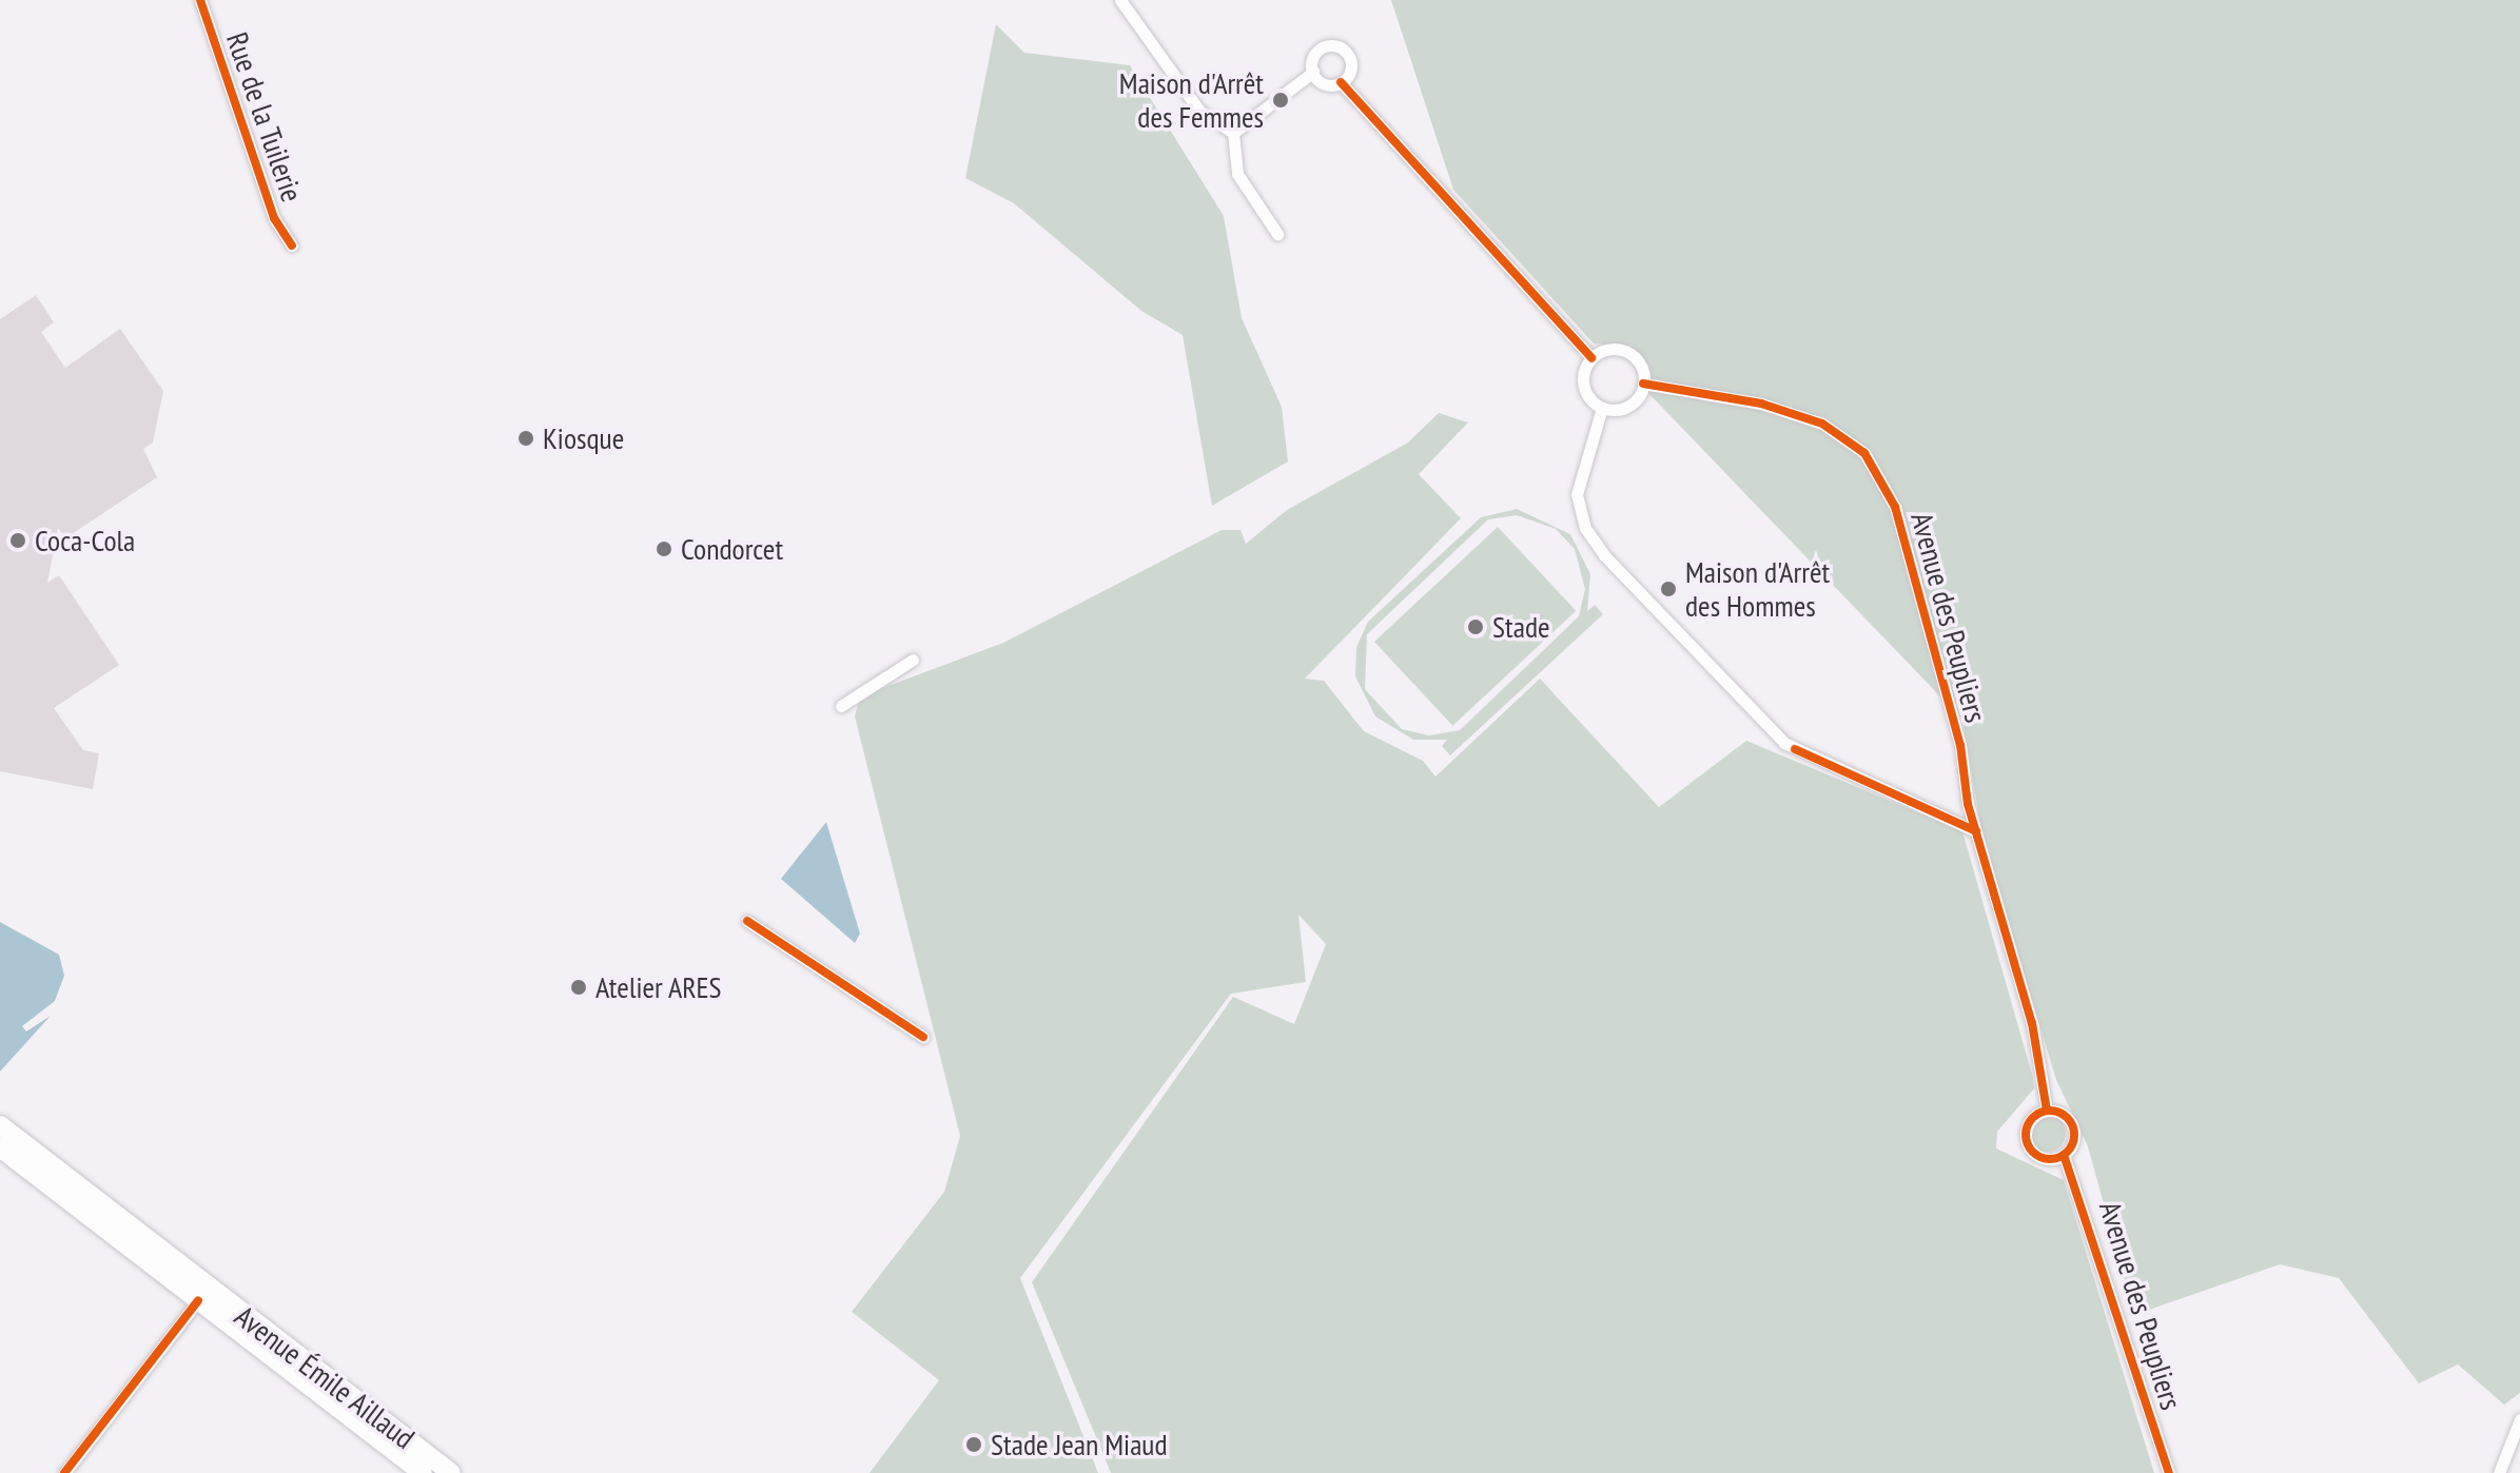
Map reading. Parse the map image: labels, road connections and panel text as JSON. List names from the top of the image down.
{
  "streets": {
    "main road": ["Avenue Émile Aillaud"],
    "street": ["Rue de la Tuilerie", "Avenue des Peupliers"]
  },
  "places": [
    "Maison d'Arrêt des Femmes",
    "Kiosque",
    "Coca-Cola",
    "Condorcet",
    "Maison d'Arrêt des Hommes",
    "Stade",
    "Atelier ARES",
    "Stade Jean Miaud"
  ]
}
